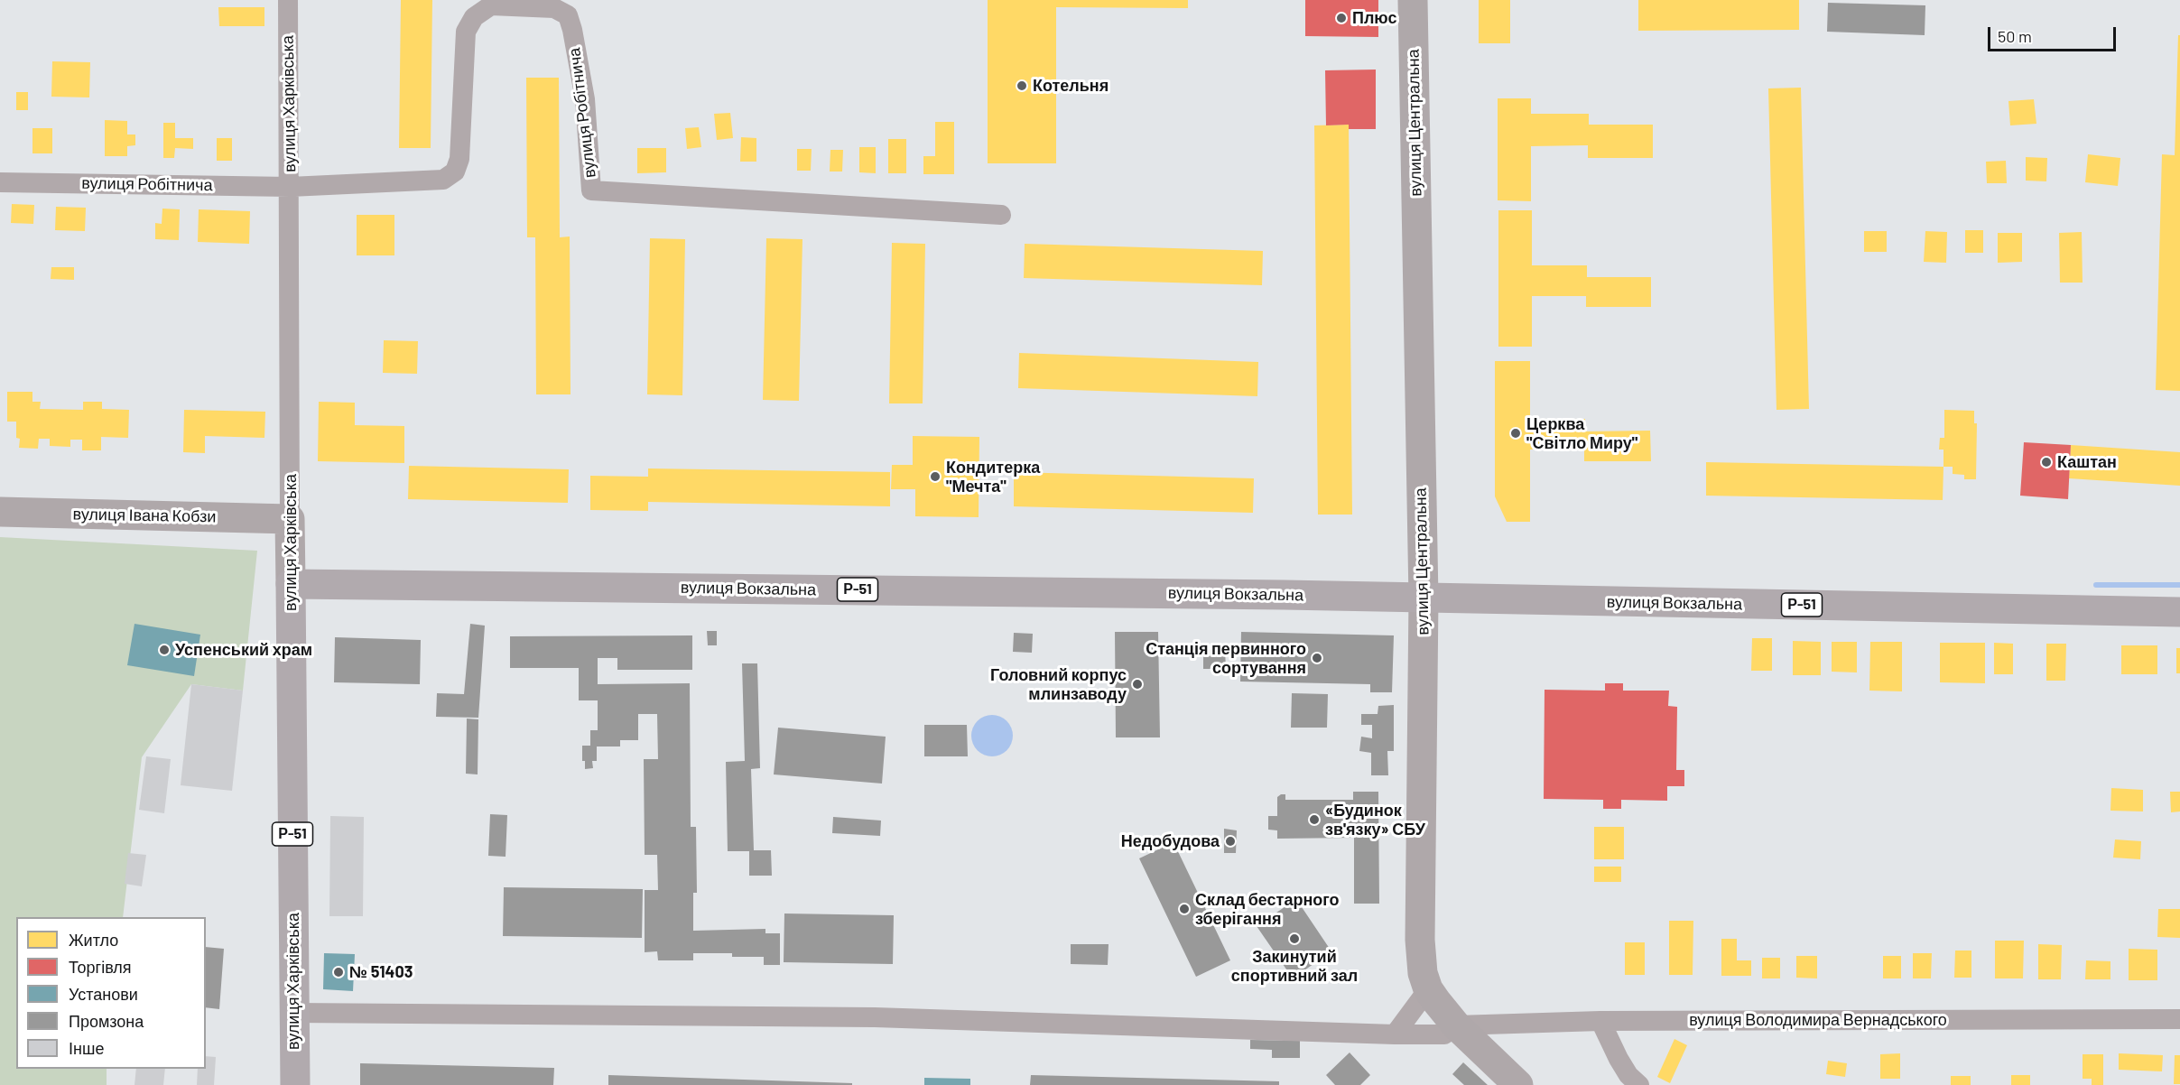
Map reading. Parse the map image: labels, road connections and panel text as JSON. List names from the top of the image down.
{
  "streets": {
    "main road": ["вулиця Харківська", "вулиця Вокзальна", "Р-51"],
    "street": [
      "вулиця Робітнича",
      "вулиця Центральна",
      "вулиця Івана Кобзи",
      "вулиця Володимира Вернадського"
    ]
  },
  "crossings": [
    ["вулиця Харківська", "вулиця Робітнича"],
    ["вулиця Харківська", "вулиця Івана Кобзи"],
    ["вулиця Харківська", "вулиця Вокзальна"],
    ["вулиця Харківська", "вулиця Володимира Вернадського"],
    ["вулиця Центральна", "вулиця Вокзальна"],
    ["вулиця Центральна", "вулиця Володимира Вернадського"]
  ],
  "places": [
    "Плюс",
    "Котельня",
    "Церква \"Світло Миру\"",
    "Каштан",
    "Кондитерка \"Мечта\"",
    "Успенський храм",
    "Станція первинного сортування",
    "Головний корпус млинзаводу",
    "«Будинок зв'язку» СБУ",
    "Недобудова",
    "Склад бестарного зберігання",
    "Закинутий спортивний зал",
    "№ 51403"
  ],
  "legend": [
    "Житло",
    "Торгівля",
    "Установи",
    "Промзона",
    "Інше"
  ],
  "scale_bar": "50 m"
}
